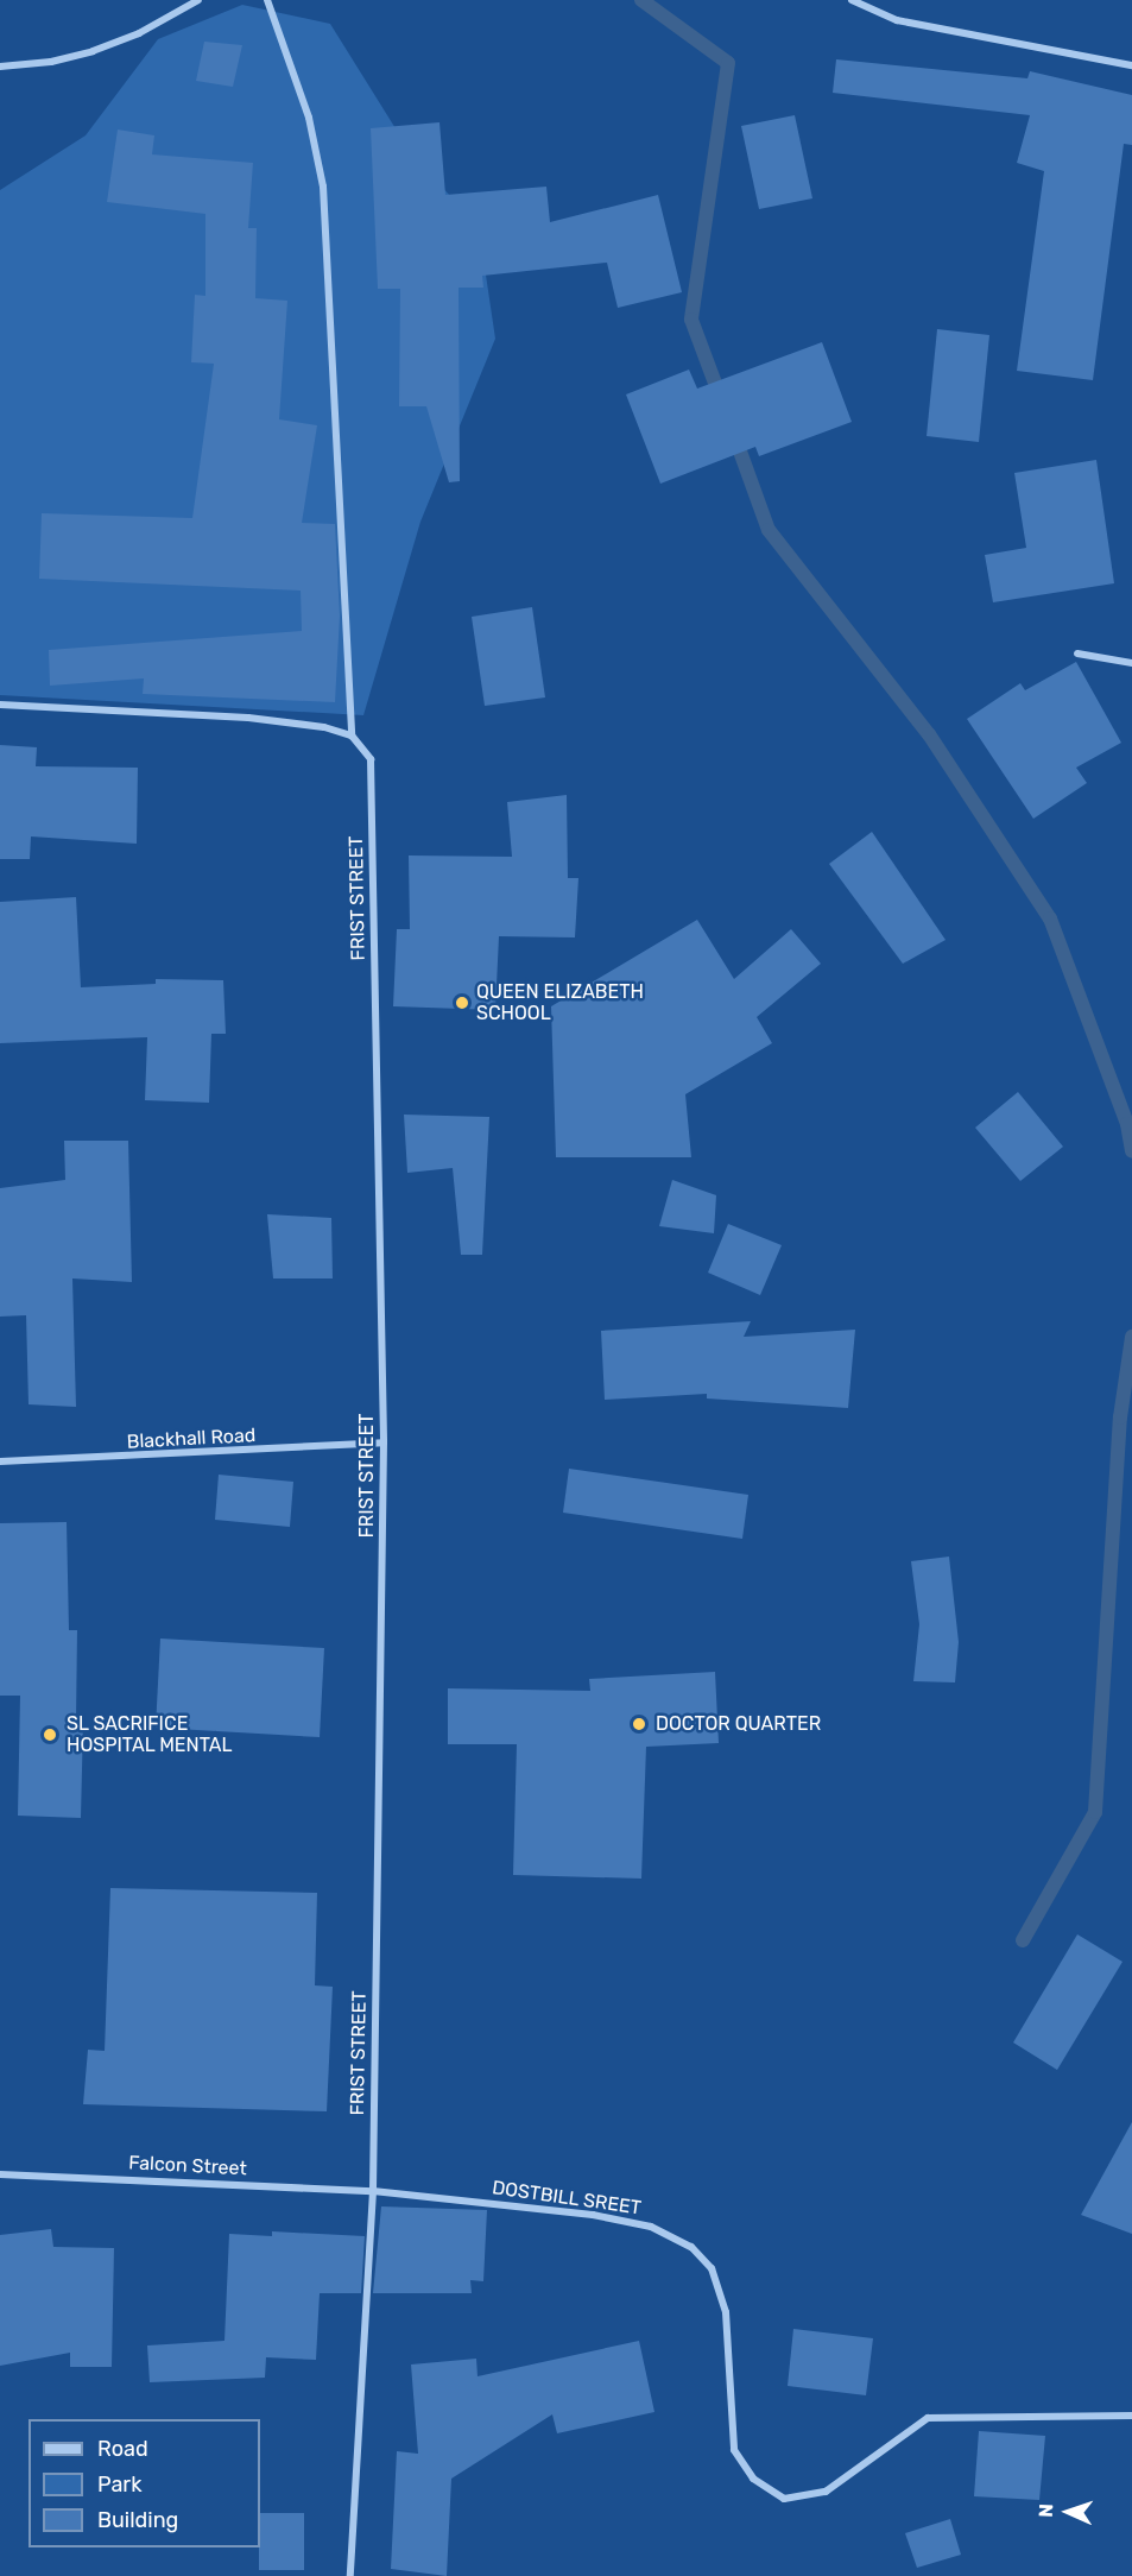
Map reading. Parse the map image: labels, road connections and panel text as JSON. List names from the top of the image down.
{
  "streets": {
    "street": [
      "FRIST STREET",
      "Blackhall Road",
      "Falcon Street",
      "DOSTBILL SREET"
    ]
  },
  "crossings": [
    ["FRIST STREET", "Blackhall Road"],
    ["FRIST STREET", "Falcon Street"],
    ["FRIST STREET", "DOSTBILL SREET"],
    ["Falcon Street", "DOSTBILL SREET"]
  ],
  "places": ["QUEEN ELIZABETH SCHOOL", "DOCTOR QUARTER", "SL SACRIFICE HOSPITAL MENTAL"],
  "legend": ["Road", "Park", "Building"],
  "north": "left"
}
